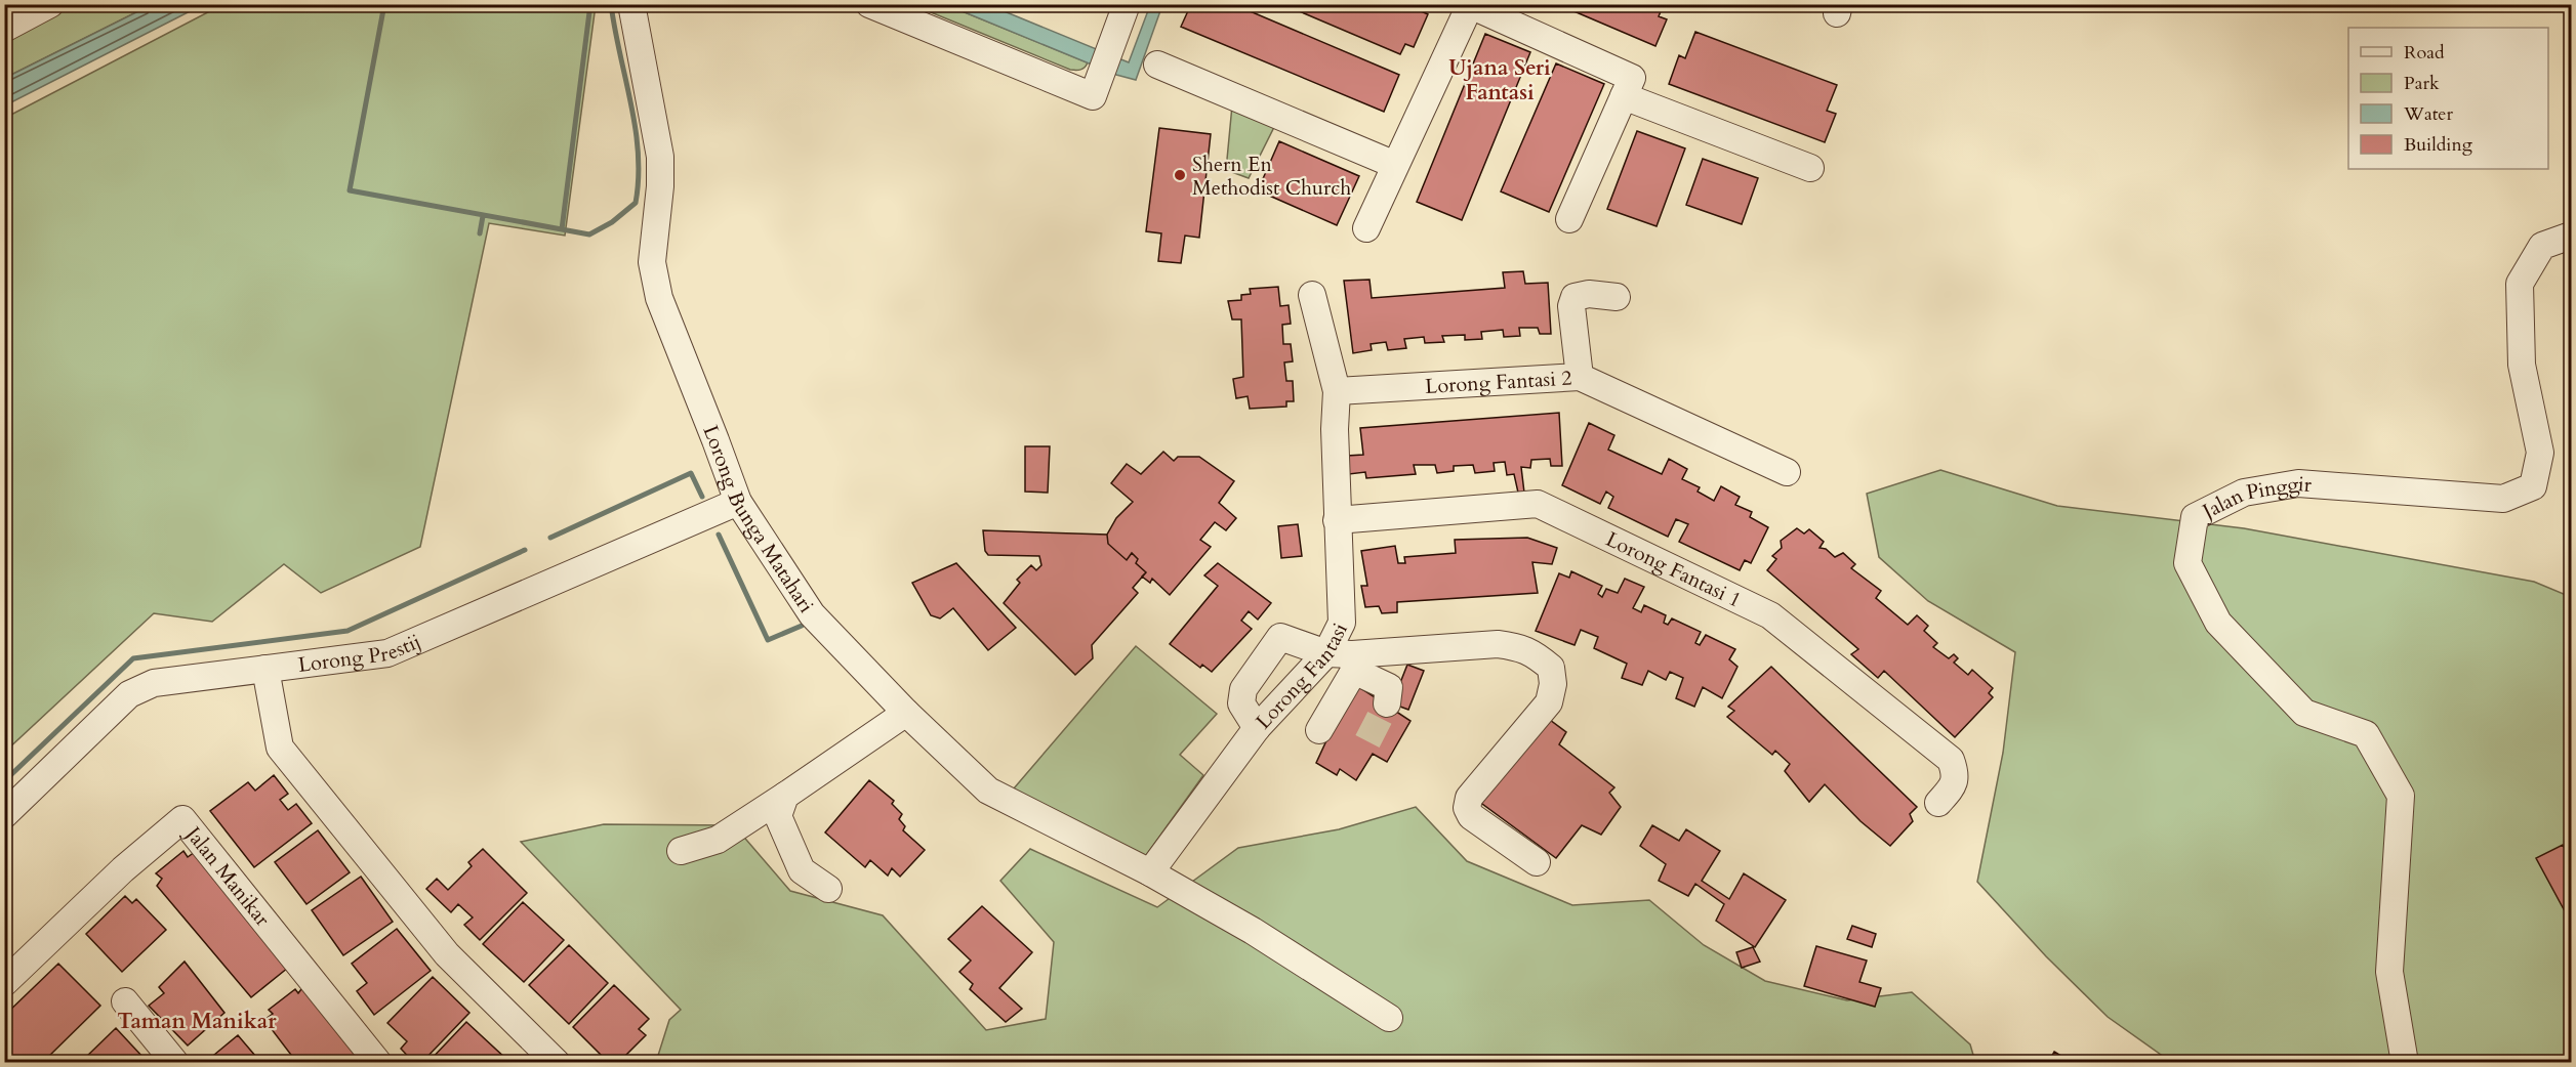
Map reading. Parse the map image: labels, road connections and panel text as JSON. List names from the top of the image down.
{
  "streets": {
    "street": [
      "Lorong Fantasi 2",
      "Jalan Pinggir",
      "Lorong Bunga Matahari",
      "Lorong Fantasi 1",
      "Lorong Prestij",
      "Lorong Fantasi",
      "Jalan Manikar"
    ]
  },
  "crossings": [
    ["Lorong Fantasi 2", "Lorong Fantasi"],
    ["Lorong Bunga Matahari", "Lorong Prestij"],
    ["Lorong Bunga Matahari", "Lorong Fantasi"],
    ["Lorong Fantasi 1", "Lorong Fantasi"]
  ],
  "districts": ["Ujana Seri Fantasi", "Taman Manikar"],
  "places": ["Shern En Methodist Church"],
  "legend": [
    "Road",
    "Park",
    "Water",
    "Building"
  ]
}
